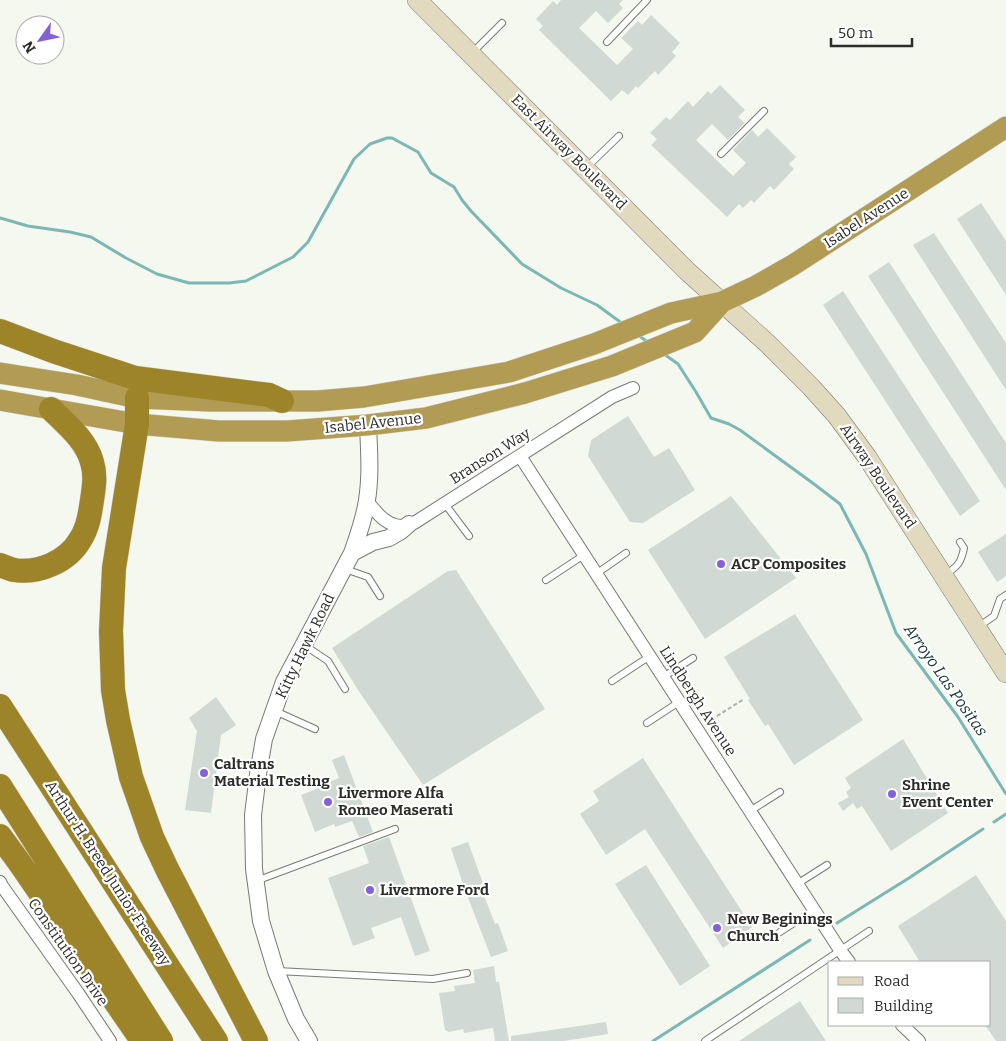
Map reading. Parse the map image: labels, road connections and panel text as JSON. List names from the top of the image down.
{
  "streets": {
    "highway": ["Isabel Avenue", "Arthur H. Breed Junior Freeway"],
    "main road": ["East Airway Boulevard", "Airway Boulevard"],
    "street": [
      "Branson Way",
      "Kitty Hawk Road",
      "Lindbergh Avenue",
      "Constitution Drive"
    ]
  },
  "crossings": [
    ["East Airway Boulevard", "Isabel Avenue"],
    ["East Airway Boulevard", "Airway Boulevard"],
    ["Isabel Avenue", "Airway Boulevard"],
    ["Isabel Avenue", "Kitty Hawk Road"],
    ["Branson Way", "Lindbergh Avenue"]
  ],
  "water": ["Arroyo Las Positas"],
  "places": [
    "ACP Composites",
    "Caltrans Material Testing",
    "Shrine Event Center",
    "Livermore Alfa Romeo Maserati",
    "Livermore Ford",
    "New Beginings Church"
  ],
  "legend": ["Road", "Building"],
  "scale_bar": "50 m",
  "north": "bottom left"
}
